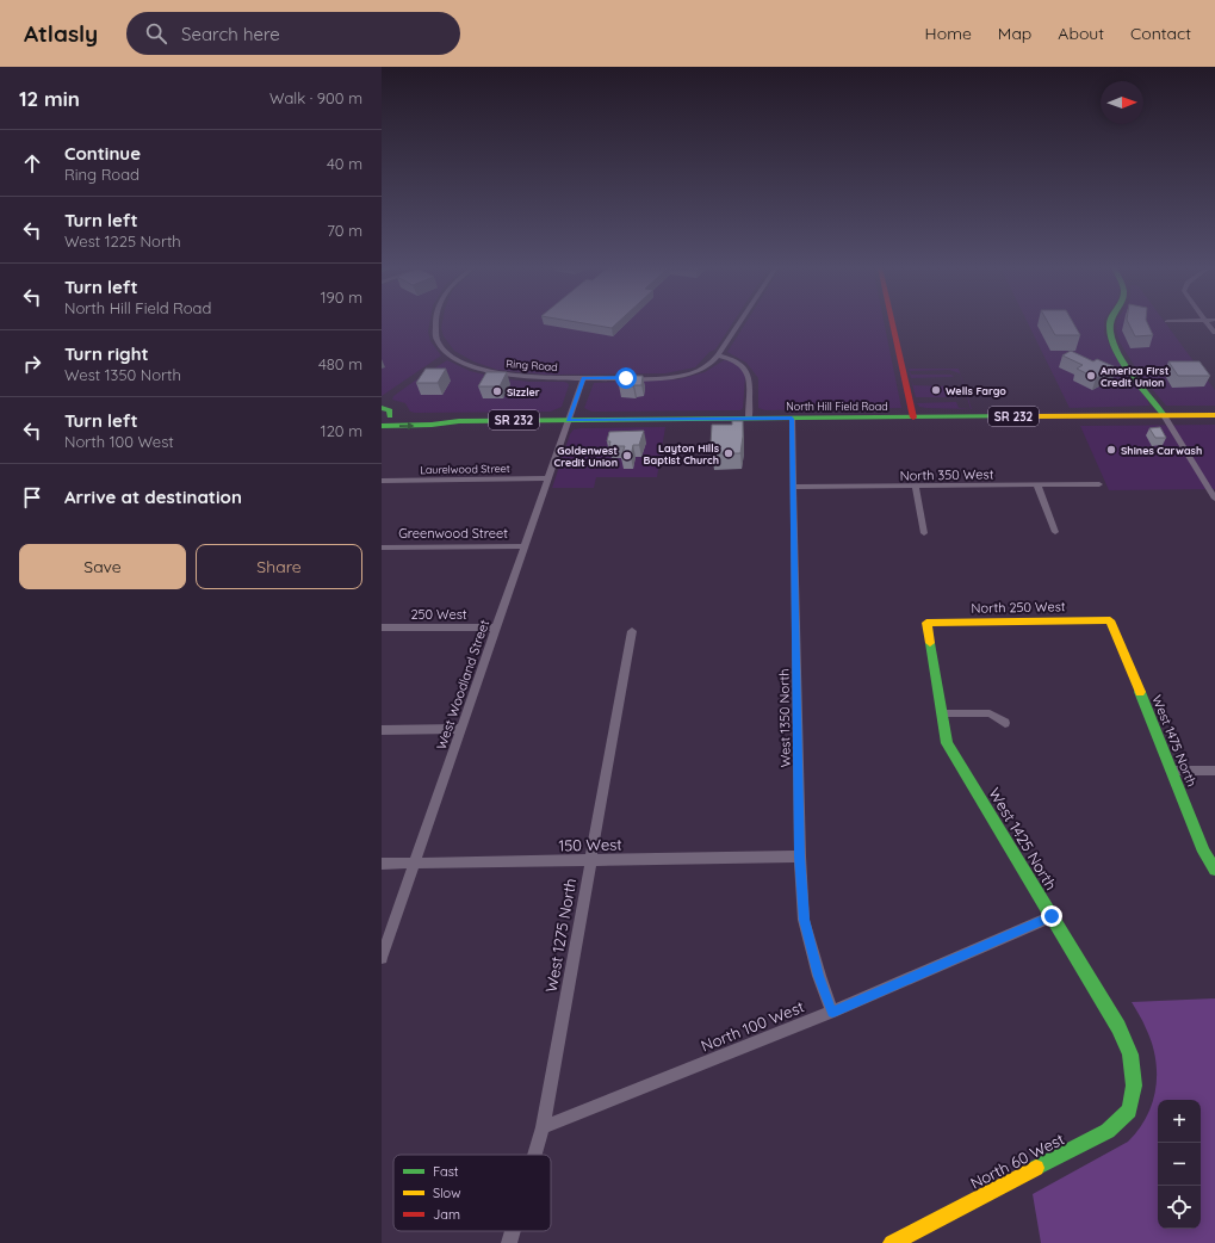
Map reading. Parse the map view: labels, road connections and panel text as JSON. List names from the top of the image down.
{
  "streets": {
    "main road": [
      "North Hill Field Road",
      "SR 232",
      "North 250 West",
      "West 1475 North",
      "West 1425 North",
      "North 60 West"
    ],
    "street": [
      "Ring Road",
      "Laurelwood Street",
      "North 350 West",
      "Greenwood Street",
      "250 West",
      "West Woodland Street",
      "West 1350 North",
      "150 West",
      "West 1275 North",
      "North 100 West"
    ]
  },
  "crossings": [
    ["Ring Road", "West Woodland Street"],
    ["North Hill Field Road", "SR 232"],
    ["North Hill Field Road", "West Woodland Street"],
    ["North Hill Field Road", "West 1350 North"],
    ["Laurelwood Street", "West Woodland Street"],
    ["North 350 West", "West 1350 North"],
    ["Greenwood Street", "West Woodland Street"],
    ["North 250 West", "West 1475 North"],
    ["North 250 West", "West 1425 North"],
    ["250 West", "West Woodland Street"],
    ["West Woodland Street", "150 West"],
    ["West 1350 North", "150 West"],
    ["West 1350 North", "North 100 West"],
    ["West 1425 North", "North 100 West"],
    ["West 1425 North", "North 60 West"],
    ["150 West", "West 1275 North"],
    ["West 1275 North", "North 100 West"]
  ],
  "places": [
    "America First Credit Union",
    "Wells Fargo",
    "Sizzler",
    "Shines Carwash",
    "Layton Hills Baptist Church",
    "Goldenwest Credit Union"
  ],
  "legend": ["Fast", "Slow", "Jam"],
  "north": "right",
  "page": {
    "header": "Atlasly",
    "search": "Search here",
    "nav": [
      "Home",
      "Map",
      "About",
      "Contact"
    ],
    "heading": ["12 min", "Walk · 900 m"],
    "list": [
      ["Continue", "Ring Road", "40 m"],
      ["Turn left", "West 1225 North", "70 m"],
      ["Turn left", "North Hill Field Road", "190 m"],
      ["Turn right", "West 1350 North", "480 m"],
      ["Turn left", "North 100 West", "120 m"],
      "Arrive at destination"
    ],
    "buttons": ["Save", "Share"],
    "map_buttons": ["+", "−"]
  }
}
